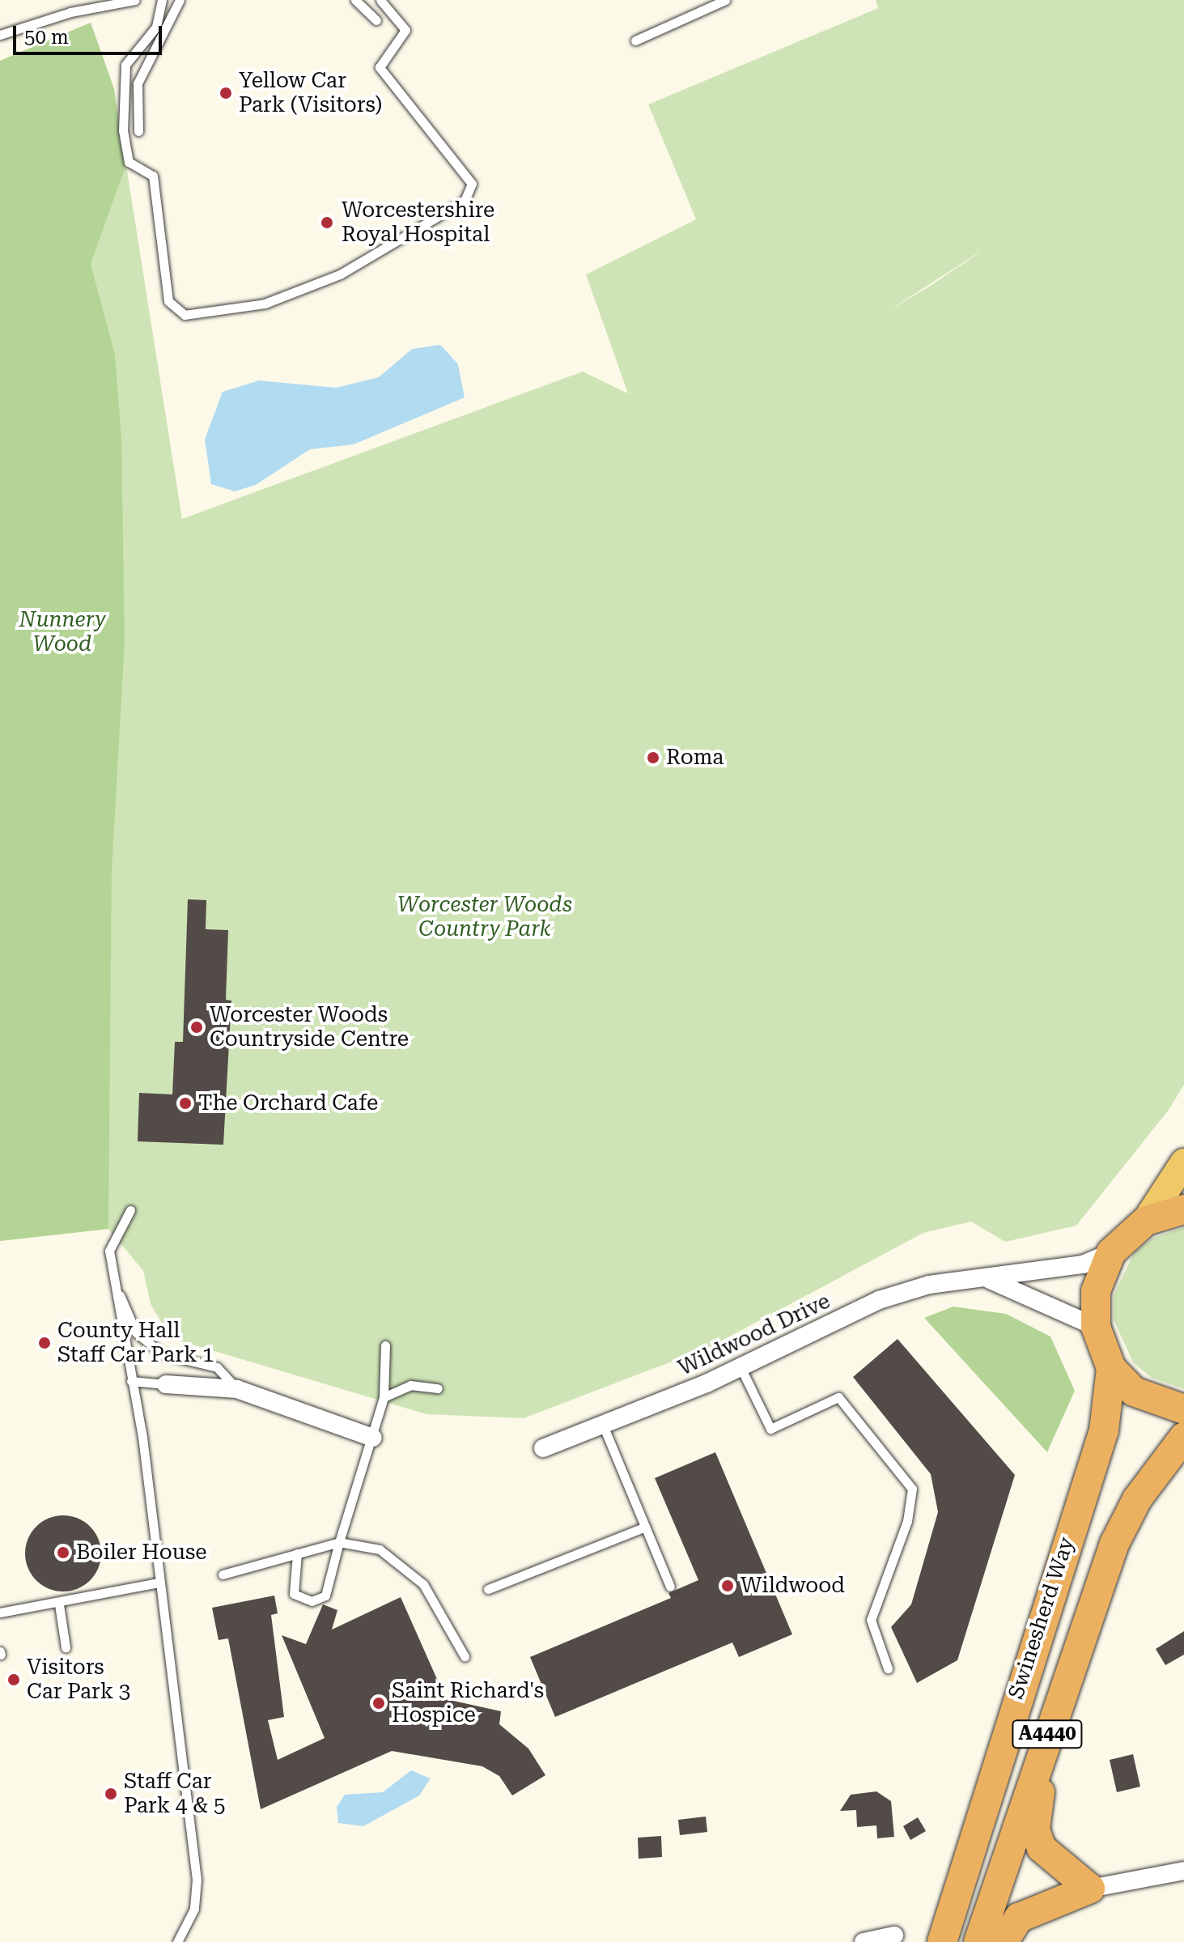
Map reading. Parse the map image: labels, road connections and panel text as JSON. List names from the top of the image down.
{
  "streets": {
    "highway": ["Swinesherd Way", "A4440"],
    "street": ["Wildwood Drive"]
  },
  "parks": ["Nunnery Wood", "Worcester Woods Country Park"],
  "places": [
    "Yellow Car Park (Visitors)",
    "Worcestershire Royal Hospital",
    "Roma",
    "Worcester Woods Countryside Centre",
    "The Orchard Cafe",
    "County Hall Staff Car Park 1",
    "Boiler House",
    "Wildwood",
    "Visitors Car Park 3",
    "Saint Richard's Hospice",
    "Staff Car Park 4 & 5"
  ],
  "scale_bar": "50 m"
}
